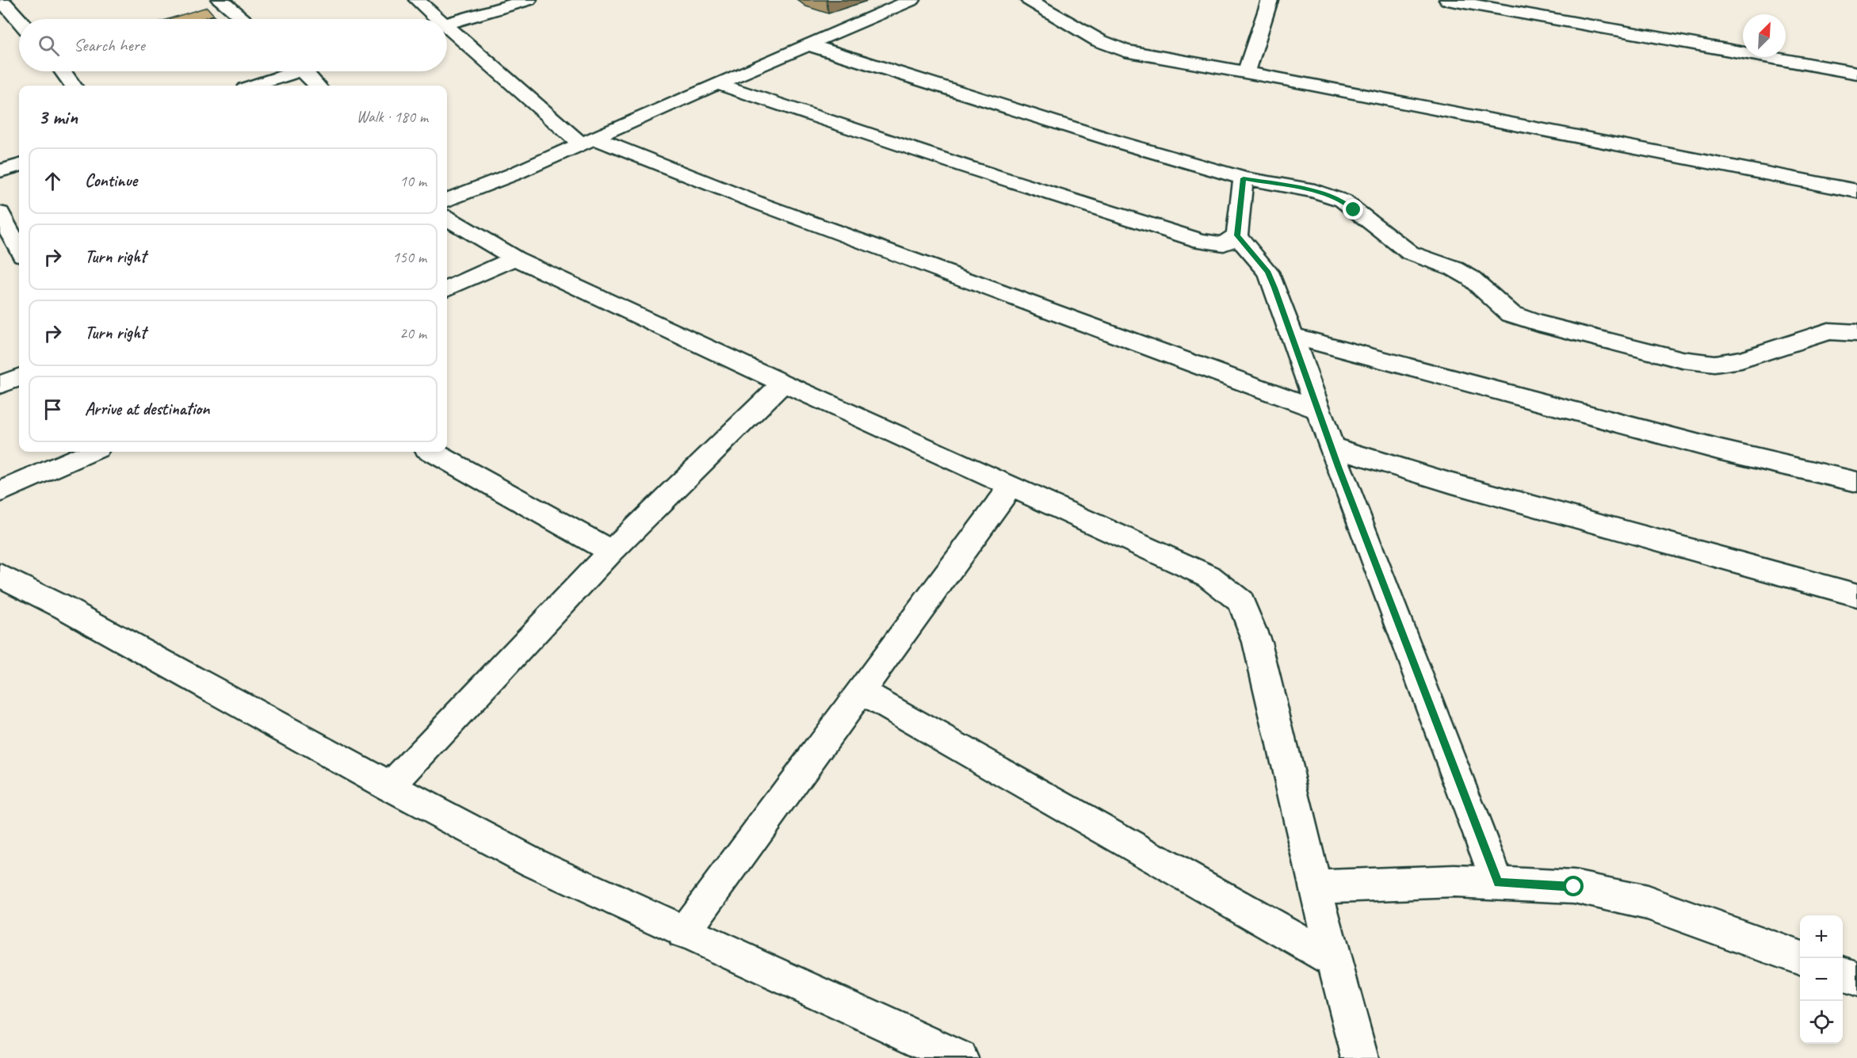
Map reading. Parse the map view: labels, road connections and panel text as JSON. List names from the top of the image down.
{
  "north": "top right",
  "page": {
    "search": "Search here",
    "heading": ["3 min", "Walk · 180 m"],
    "list": [
      ["Continue", "10 m"],
      ["Turn right", "150 m"],
      ["Turn right", "20 m"],
      "Arrive at destination"
    ],
    "map_buttons": ["+", "−"]
  }
}
